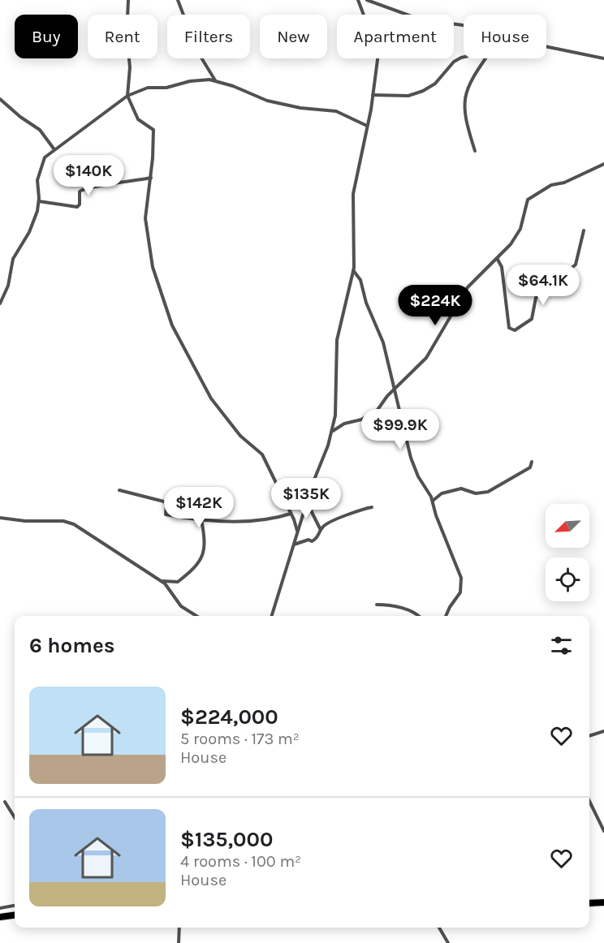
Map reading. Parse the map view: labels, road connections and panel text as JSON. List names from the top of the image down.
{
  "north": "bottom left",
  "page": {
    "chip": [
      "Buy",
      "Rent",
      "Filters",
      "New",
      "Apartment",
      "House"
    ],
    "price": [
      "$140K",
      "$64.1K",
      "$224K",
      "$99.9K",
      "$135K",
      "$142K"
    ],
    "heading": "6 homes",
    "list": [
      {
        "name": "$224,000",
        "note": "5 rooms · 173 m² · House"
      },
      {
        "name": "$135,000",
        "note": "4 rooms · 100 m² · House"
      }
    ]
  }
}
